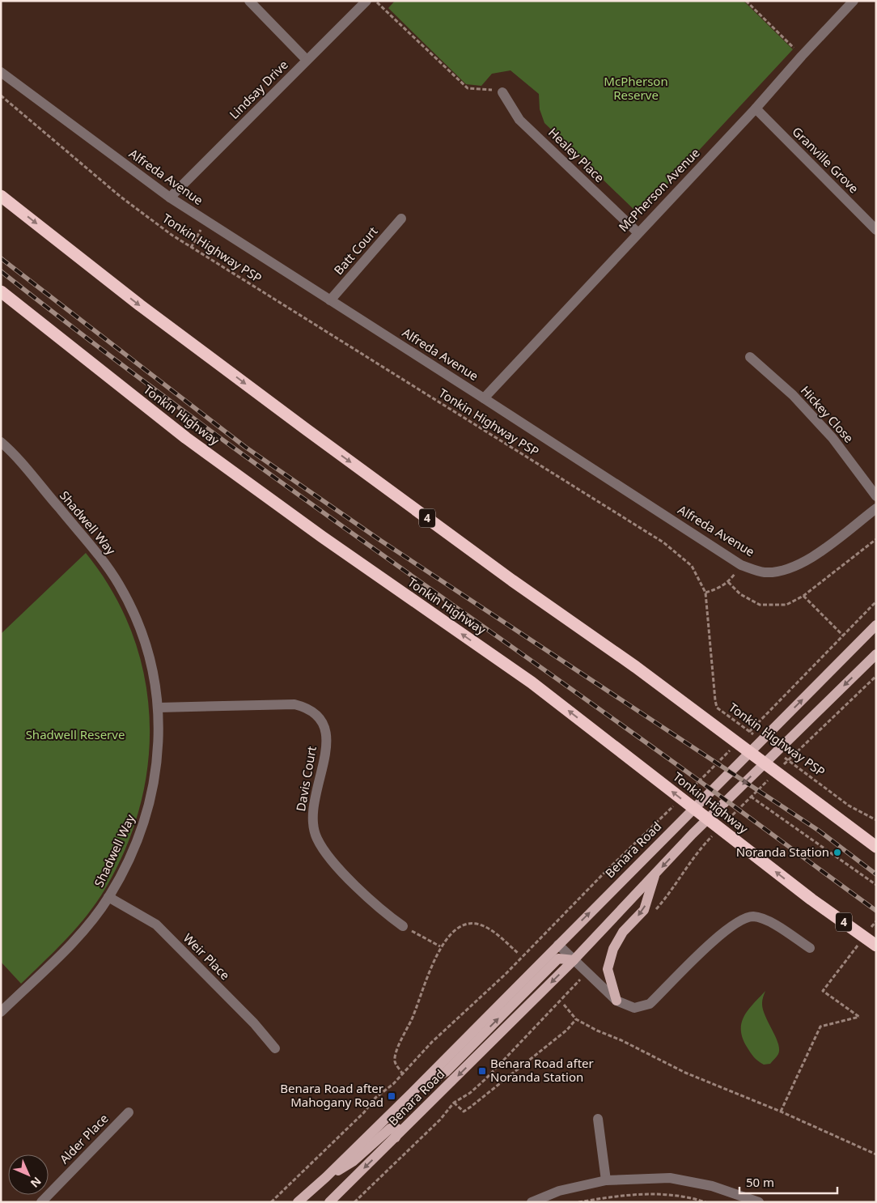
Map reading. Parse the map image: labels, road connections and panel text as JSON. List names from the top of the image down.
{
  "streets": {
    "highway": ["Tonkin Highway", "4"],
    "main road": ["Benara Road"],
    "street": [
      "Lindsay Drive",
      "Healey Place",
      "Granville Grove",
      "Alfreda Avenue",
      "McPherson Avenue",
      "Batt Court",
      "Hickey Close",
      "Shadwell Way",
      "Davis Court",
      "Weir Place",
      "Alder Place"
    ],
    "path": ["Tonkin Highway PSP"]
  },
  "crossings": [
    ["Lindsay Drive", "Alfreda Avenue"],
    ["Healey Place", "McPherson Avenue"],
    ["Granville Grove", "McPherson Avenue"],
    ["Alfreda Avenue", "McPherson Avenue"],
    ["Alfreda Avenue", "Batt Court"],
    ["Shadwell Way", "Davis Court"],
    ["Shadwell Way", "Weir Place"]
  ],
  "parks": ["McPherson Reserve", "Shadwell Reserve"],
  "places": {
    "other": ["Noranda Station"],
    "transit": ["Benara Road after Noranda Station", "Benara Road after Mahogany Road"]
  },
  "scale_bar": "50 m",
  "north": "bottom right"
}
